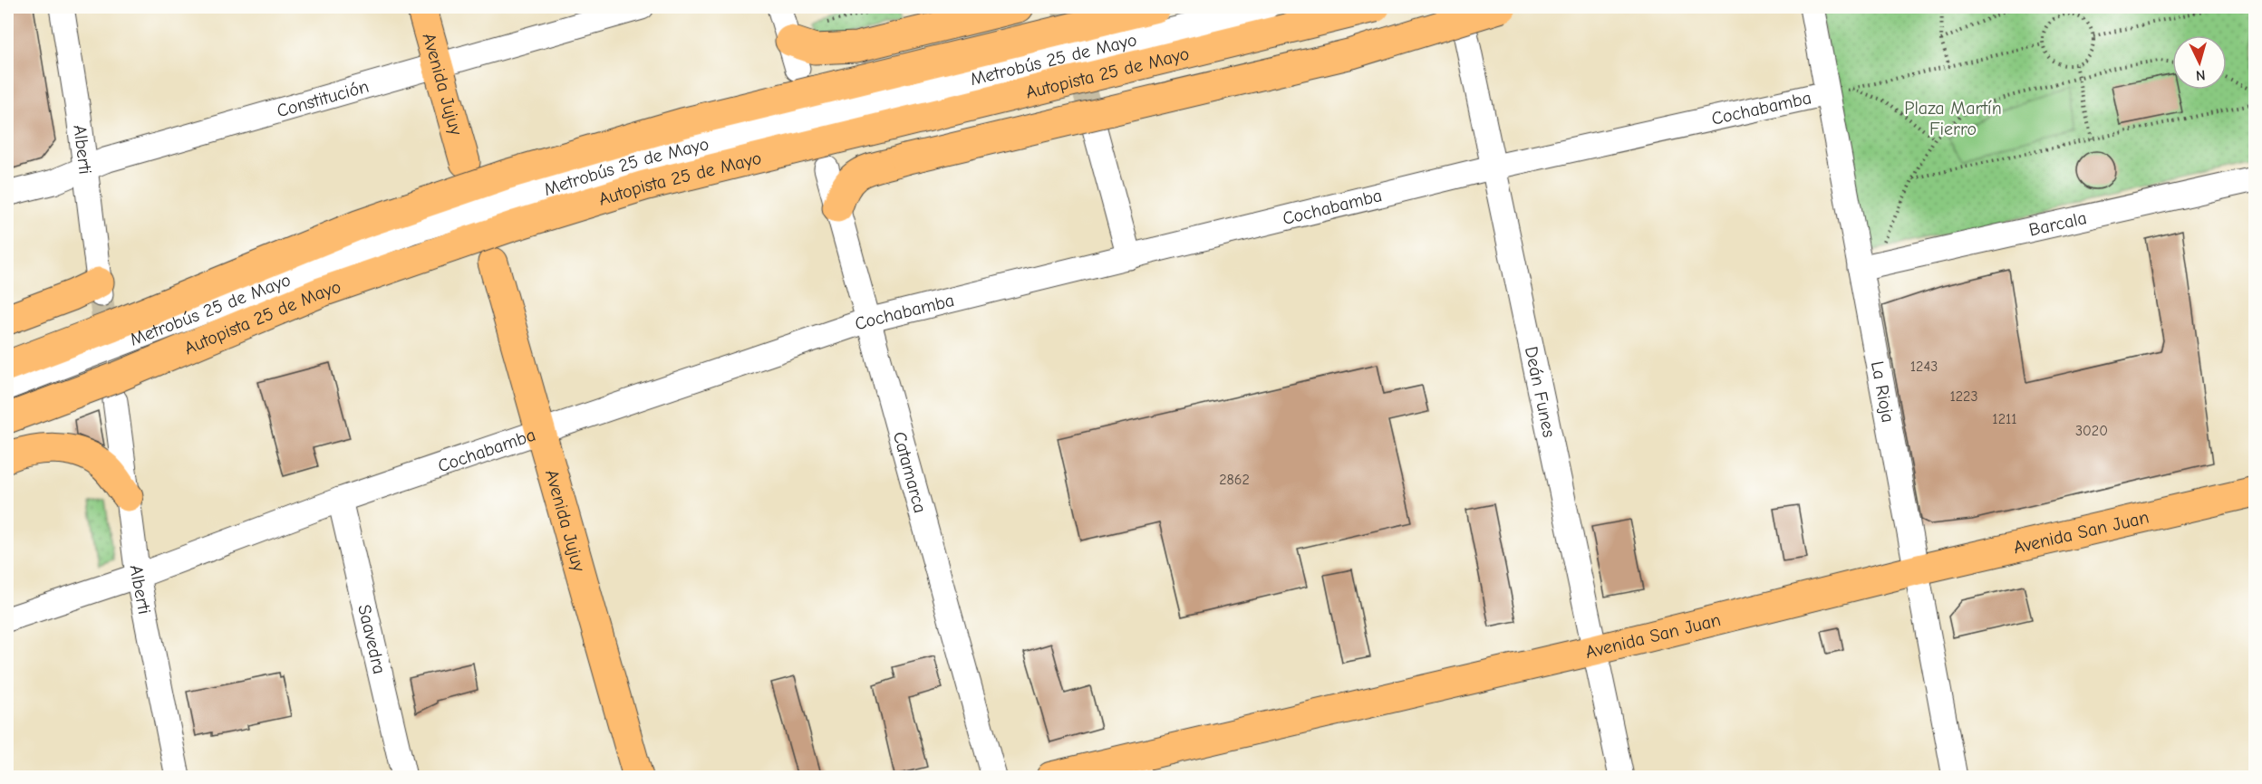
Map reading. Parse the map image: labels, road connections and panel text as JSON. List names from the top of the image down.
{
  "streets": {
    "main road": ["Autopista 25 de Mayo", "Avenida Jujuy", "Avenida San Juan"],
    "street": [
      "Metrobús 25 de Mayo",
      "Constitución",
      "Cochabamba",
      "Alberti",
      "Barcala",
      "Deán Funes",
      "La Rioja",
      "Catamarca",
      "Saavedra"
    ]
  },
  "crossings": [
    ["Avenida Jujuy", "Constitución"],
    ["Avenida Jujuy", "Cochabamba"],
    ["Constitución", "Alberti"],
    ["Cochabamba", "Alberti"],
    ["Cochabamba", "Deán Funes"],
    ["Cochabamba", "La Rioja"],
    ["Cochabamba", "Catamarca"],
    ["Cochabamba", "Saavedra"],
    ["Barcala", "La Rioja"],
    ["Deán Funes", "Avenida San Juan"],
    ["La Rioja", "Avenida San Juan"]
  ],
  "parks": ["Plaza Martín Fierro"],
  "house_numbers": [
    "1243",
    "1223",
    "1211",
    "3020",
    "2862"
  ],
  "north": "bottom"
}
